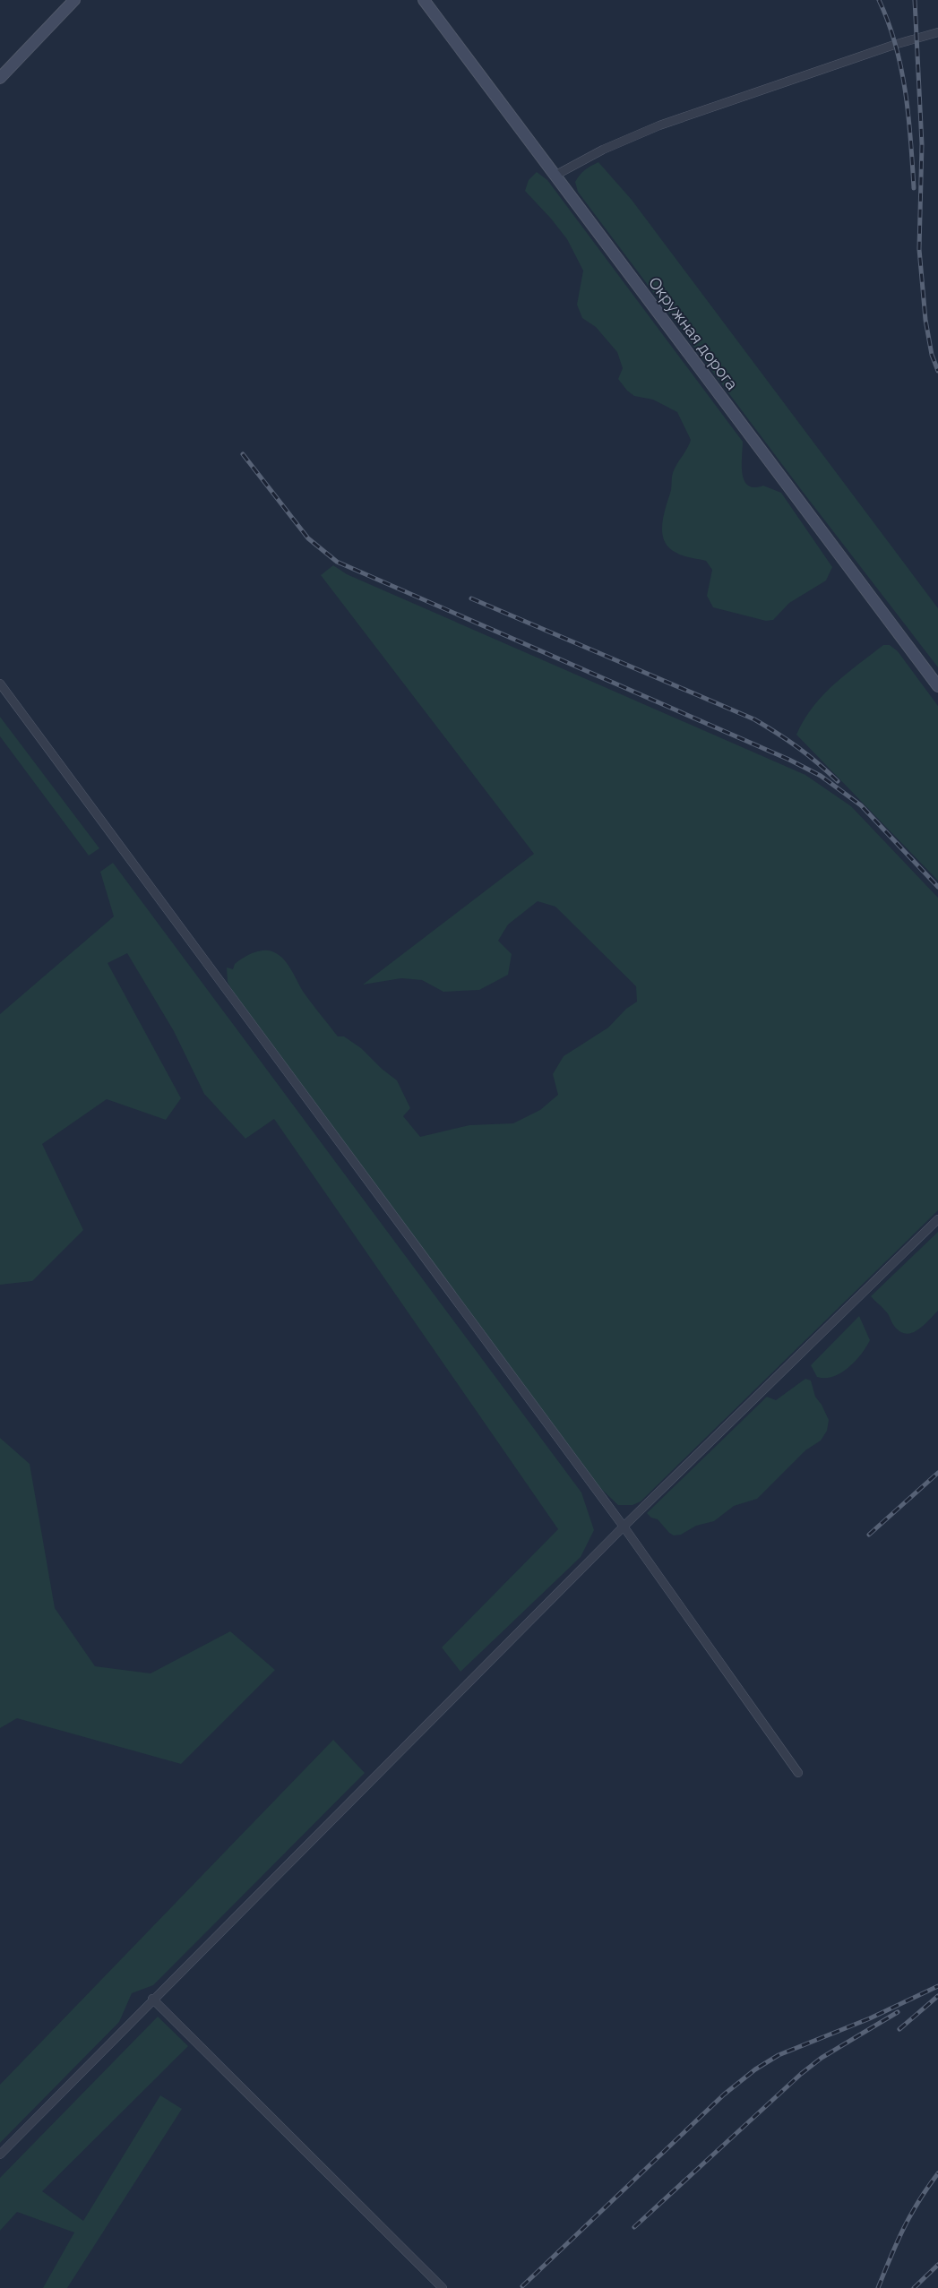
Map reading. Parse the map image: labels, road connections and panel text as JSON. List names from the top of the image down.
{
  "streets": {
    "main road": ["Окружная дорога"]
  }
}
